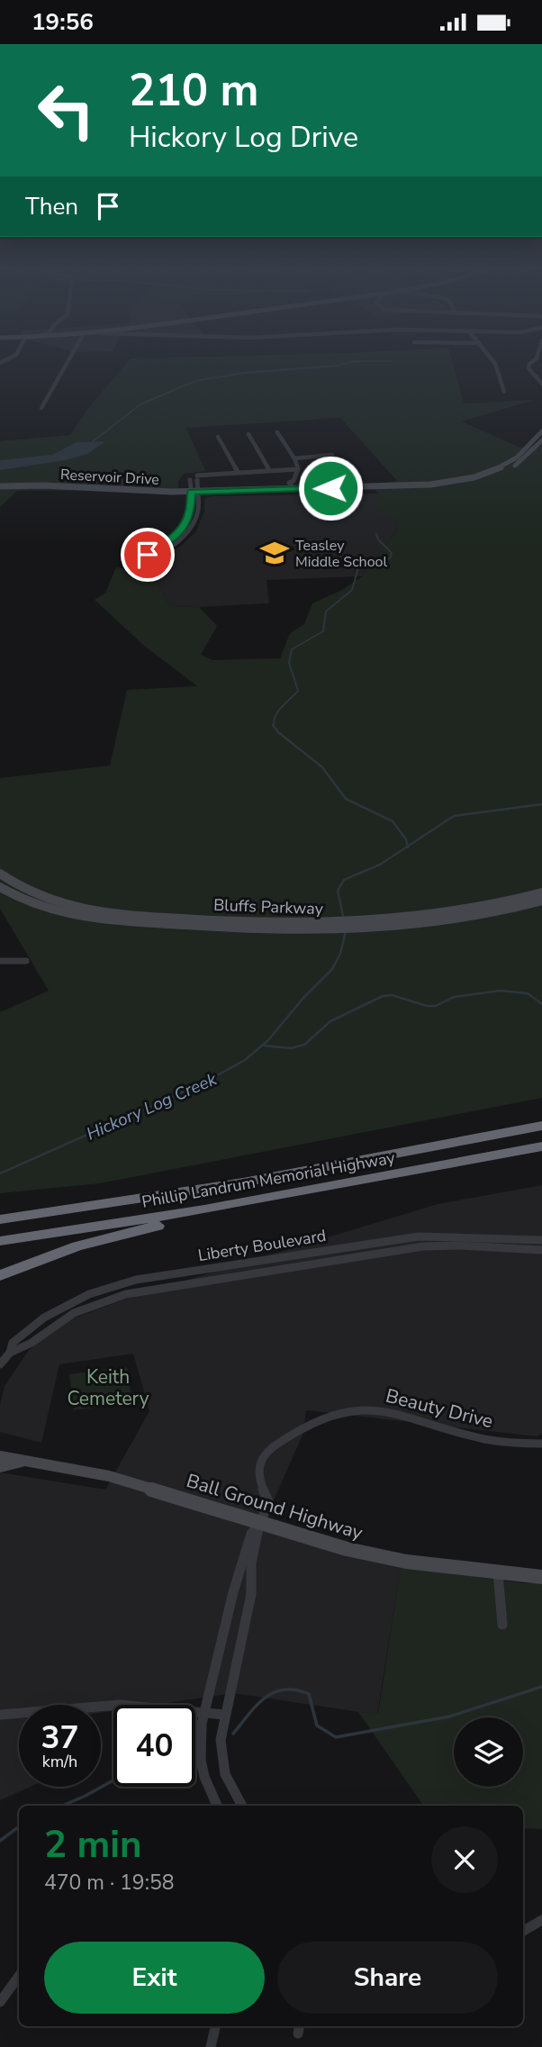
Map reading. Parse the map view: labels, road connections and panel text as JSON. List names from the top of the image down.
{
  "streets": {
    "highway": ["Phillip Landrum Memorial Highway"],
    "main road": ["Reservoir Drive", "Bluffs Parkway", "Ball Ground Highway"],
    "street": ["Liberty Boulevard", "Beauty Drive"]
  },
  "crossings": [
    ["Beauty Drive", "Ball Ground Highway"]
  ],
  "water": ["Hickory Log Creek"],
  "parks": ["Keith Cemetery"],
  "places": {
    "school or university": ["Teasley Middle School"]
  },
  "page": {
    "status": "19:56",
    "turn": ["210 m", "Hickory Log Drive"],
    "then": "Then",
    "speed": "37 km/h",
    "limit": "40",
    "heading": ["2 min", "470 m · 19:58"],
    "buttons": ["Exit", "Share"]
  }
}
